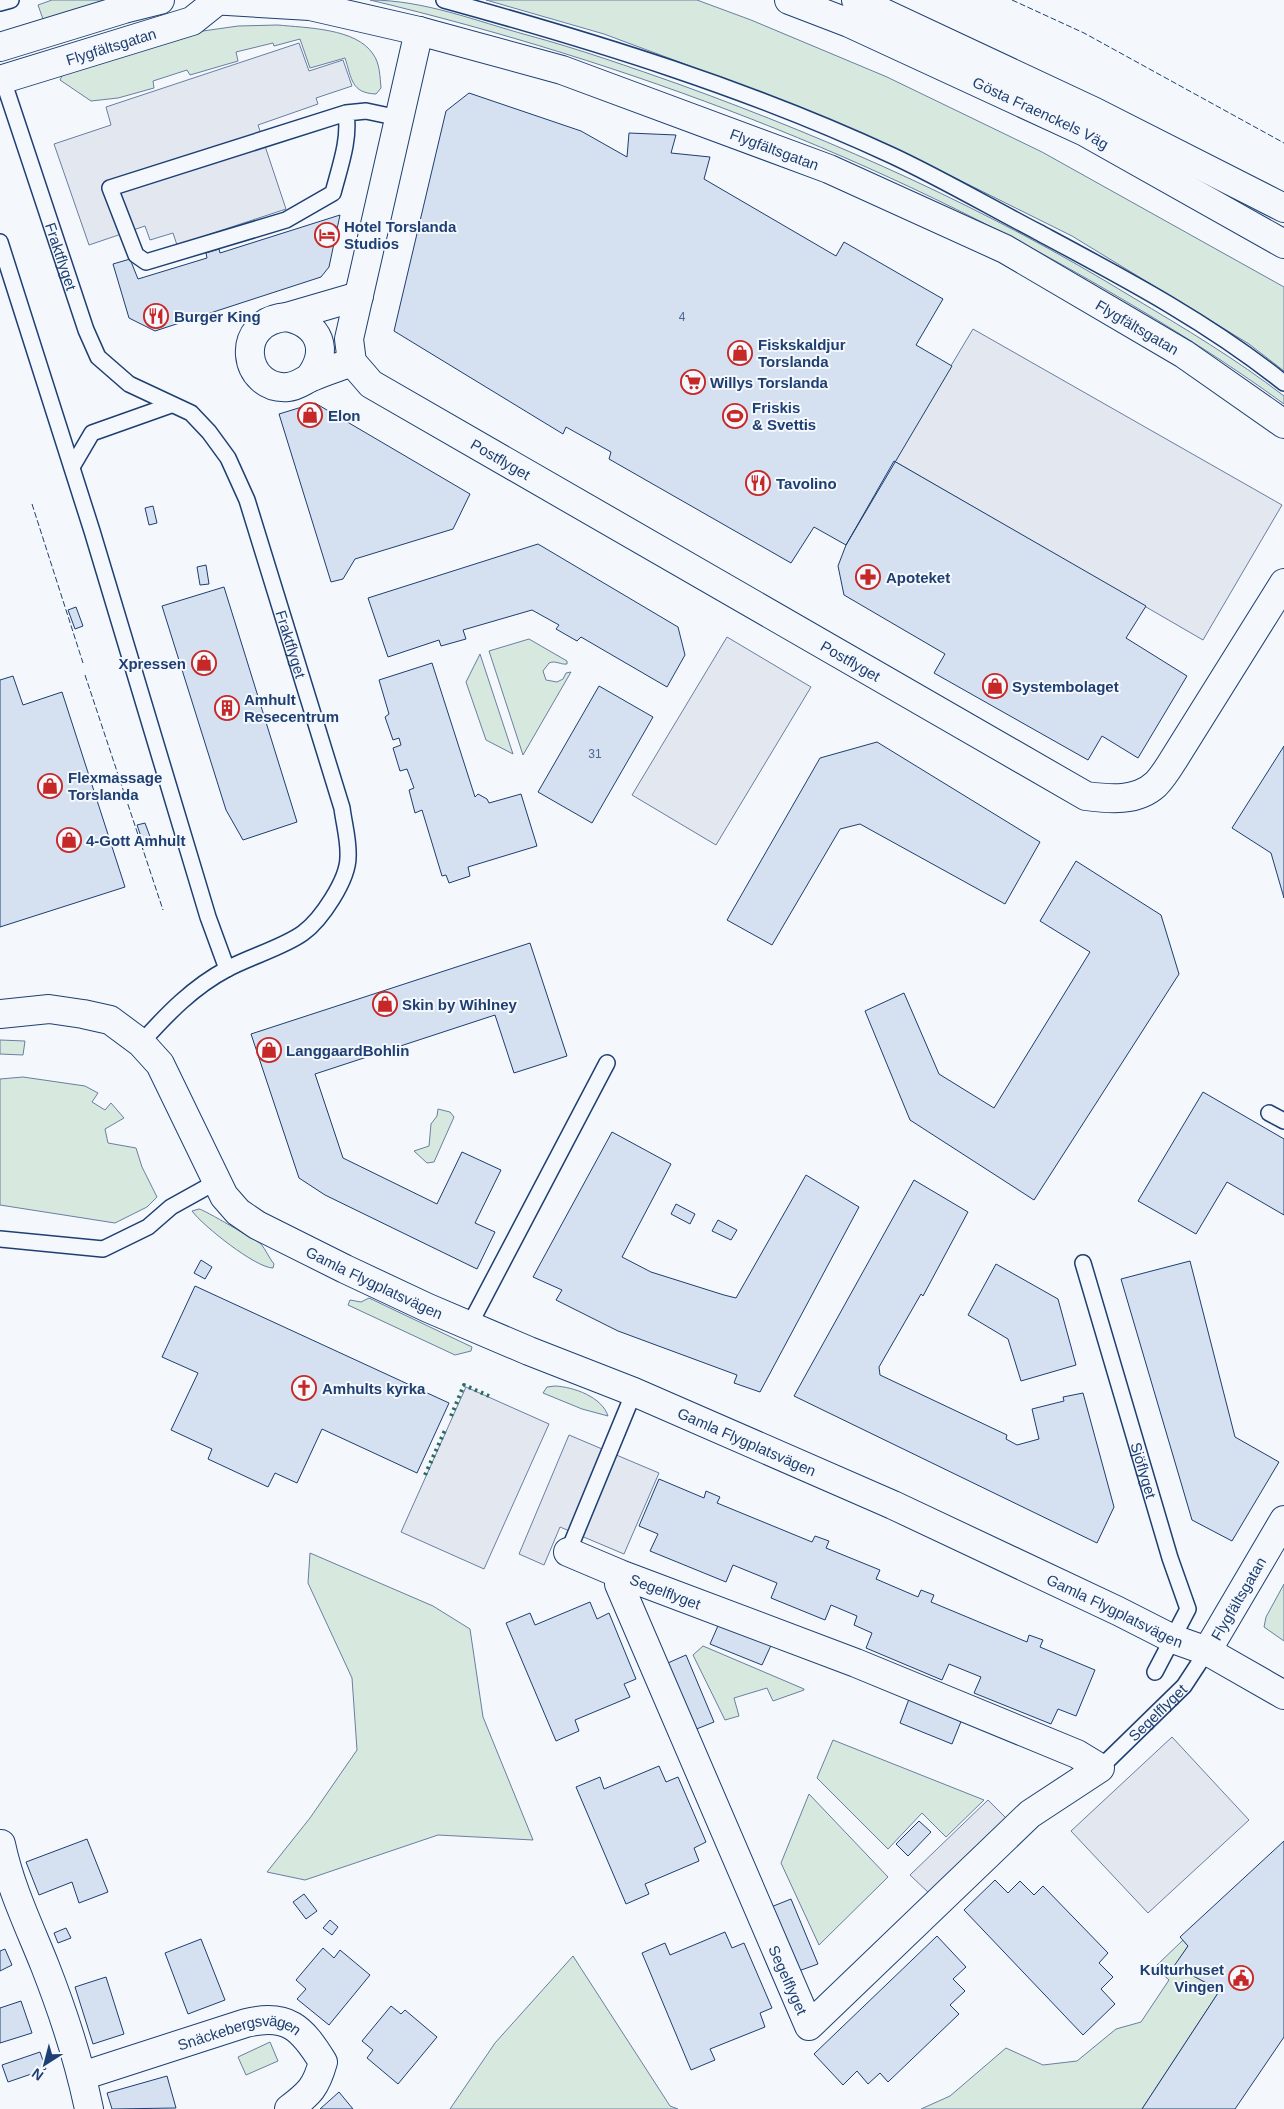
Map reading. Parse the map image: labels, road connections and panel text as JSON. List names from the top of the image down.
{
  "streets": {
    "street": [
      "Flygfältsgatan",
      "Gösta Fraenckels Väg",
      "Postflyget",
      "Gamla Flygplatsvägen",
      "Segelflyget",
      "Snäckebergsvägen"
    ],
    "lane": ["Fraktflyget", "Sjöflyget"]
  },
  "crossings": [
    ["Flygfältsgatan", "Fraktflyget"],
    ["Flygfältsgatan", "Gamla Flygplatsvägen"],
    ["Flygfältsgatan", "Segelflyget"],
    ["Fraktflyget", "Gamla Flygplatsvägen"],
    ["Gamla Flygplatsvägen", "Sjöflyget"],
    ["Gamla Flygplatsvägen", "Segelflyget"]
  ],
  "places": {
    "hotel": ["Hotel Torslanda Studios"],
    "restaurant": ["Burger King", "Tavolino"],
    "shop": [
      "Fiskskaldjur Torslanda",
      "Elon",
      "Xpressen",
      "Systembolaget",
      "Flexmassage Torslanda",
      "4-Gott Amhult",
      "Skin by Wihlney",
      "LanggaardBohlin"
    ],
    "supermarket": ["Willys Torslanda"],
    "sports": ["Friskis & Svettis"],
    "pharmacy": ["Apoteket"],
    "building": ["Amhult Resecentrum"],
    "church": ["Amhults kyrka"],
    "public building": ["Kulturhuset Vingen"]
  },
  "house_numbers": ["4", "31"],
  "north": "bottom left"
}
